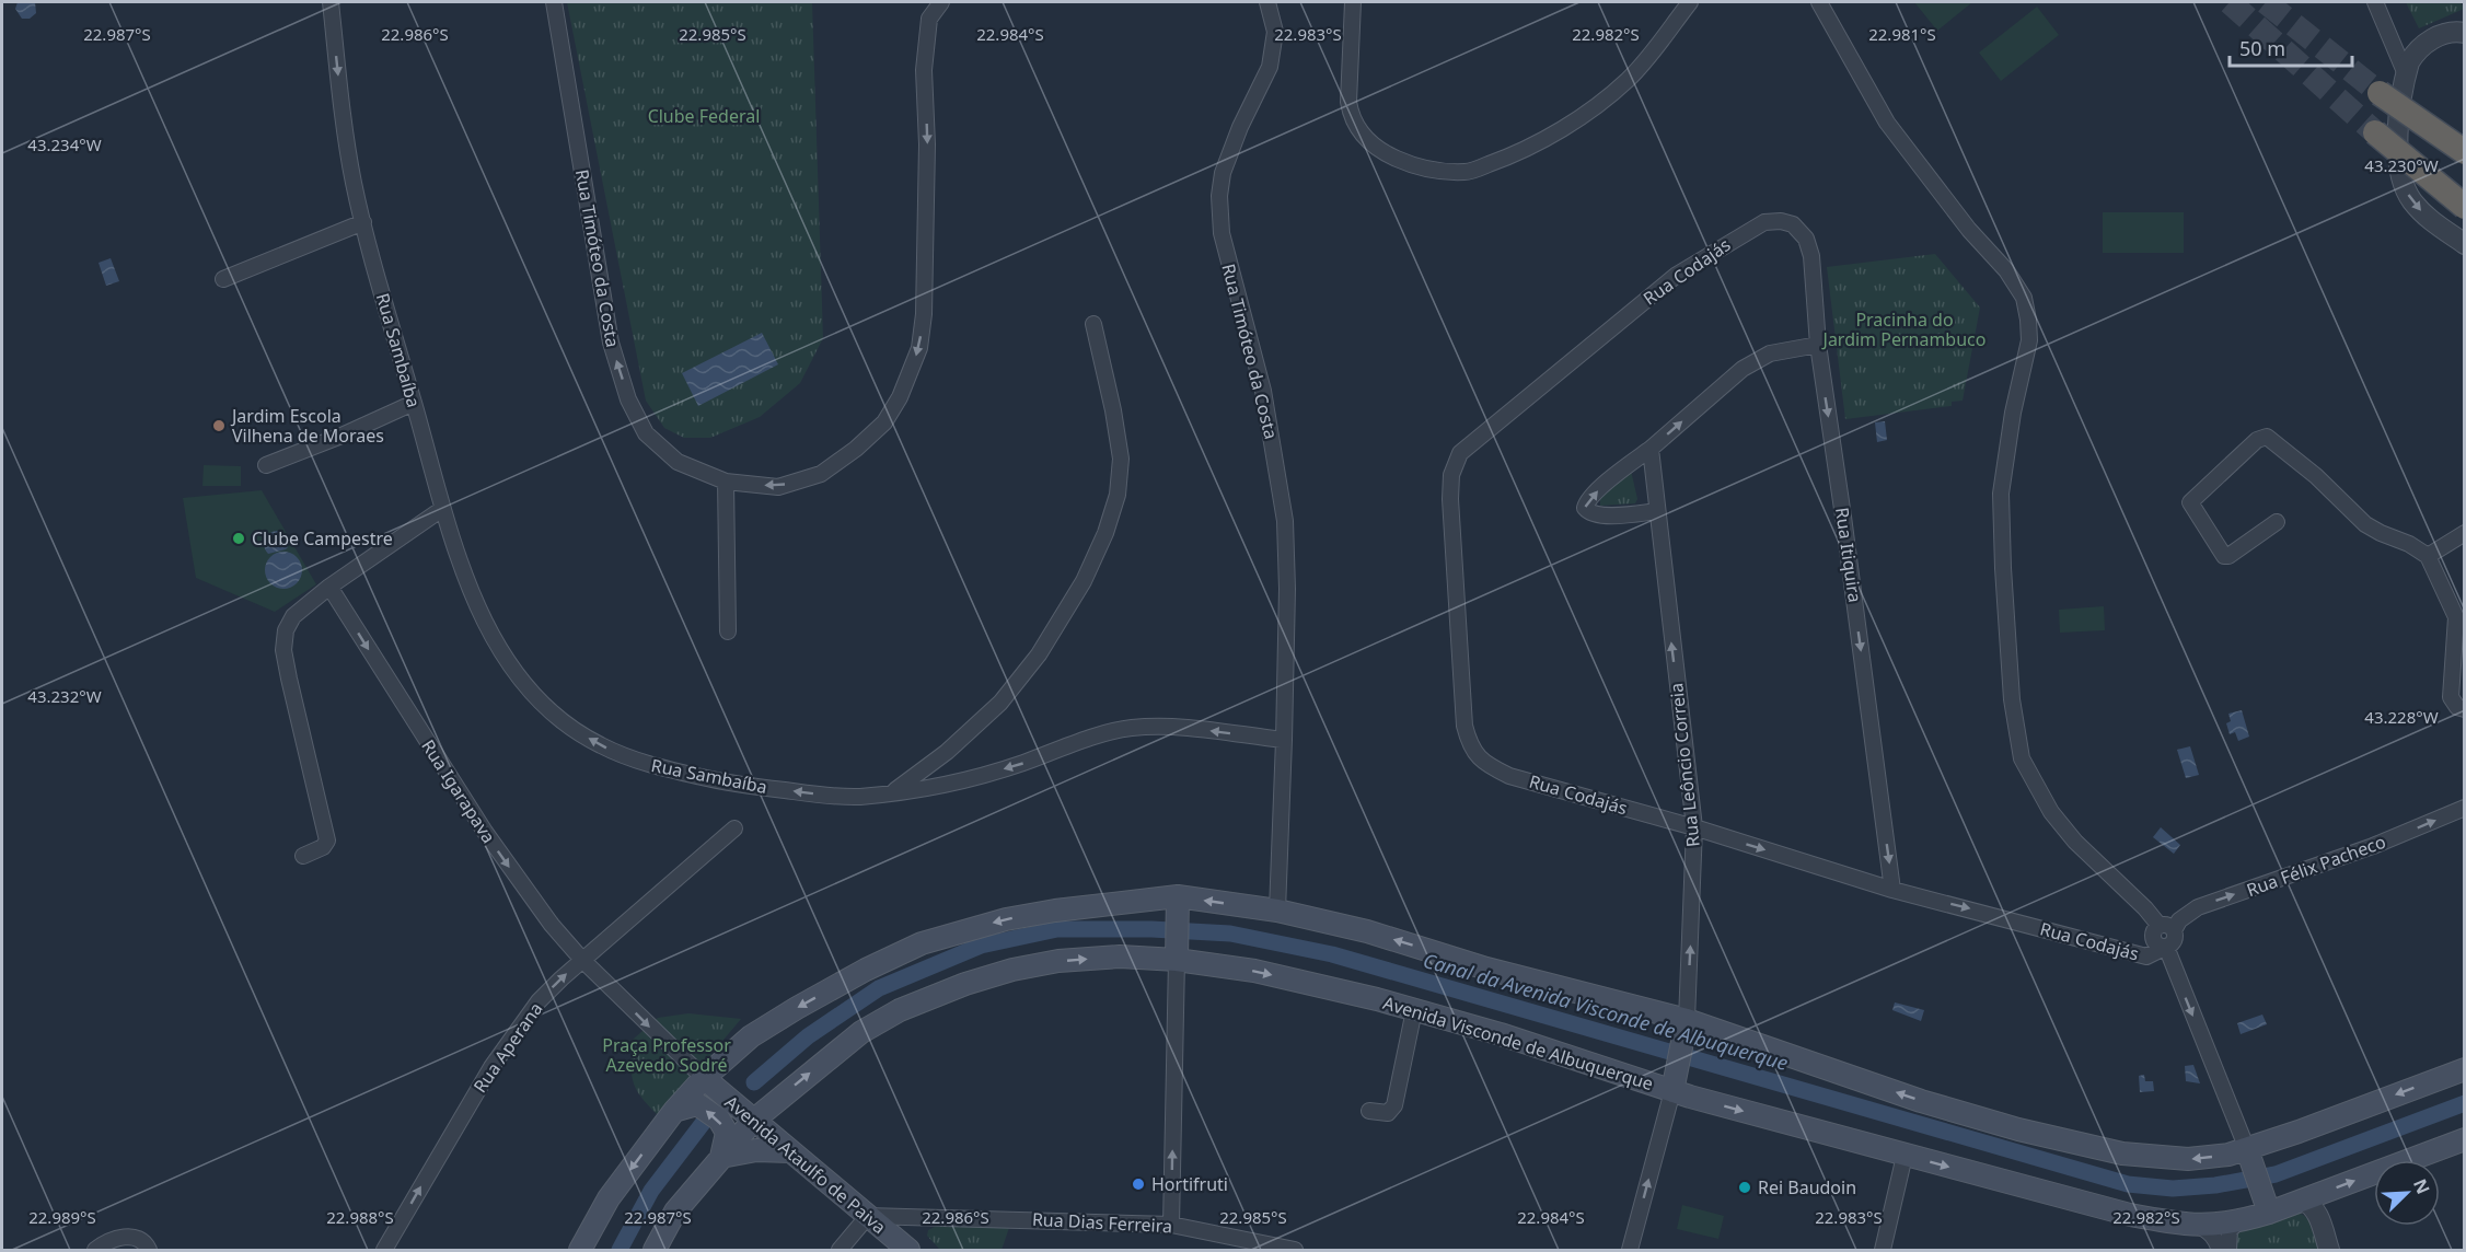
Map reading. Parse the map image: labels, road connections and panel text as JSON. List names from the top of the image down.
{
  "streets": {
    "main road": ["Avenida Visconde de Albuquerque", "Avenida Ataulfo de Paiva"],
    "street": [
      "Rua Timóteo da Costa",
      "Rua Codajás",
      "Rua Sambaíba",
      "Rua Itiquira",
      "Rua Leôncio Correia",
      "Rua Igarapava",
      "Rua Félix Pacheco",
      "Rua Aperana",
      "Rua Dias Ferreira"
    ]
  },
  "crossings": [
    ["Rua Timóteo da Costa", "Rua Sambaíba"],
    ["Rua Codajás", "Rua Itiquira"],
    ["Rua Codajás", "Rua Leôncio Correia"],
    ["Rua Igarapava", "Rua Aperana"],
    ["Rua Igarapava", "Avenida Ataulfo de Paiva"],
    ["Avenida Visconde de Albuquerque", "Avenida Ataulfo de Paiva"],
    ["Avenida Ataulfo de Paiva", "Rua Dias Ferreira"]
  ],
  "one_way": [
    "Rua Codajás",
    "Rua Sambaíba",
    "Rua Itiquira",
    "Rua Leôncio Correia",
    "Rua Igarapava",
    "Rua Félix Pacheco",
    "Rua Aperana"
  ],
  "water": ["Canal da Avenida Visconde de Albuquerque"],
  "parks": ["Clube Federal", "Pracinha do Jardim Pernambuco", "Praça Professor Azevedo Sodré"],
  "places": [
    "Jardim Escola Vilhena de Moraes",
    "Clube Campestre",
    "Hortifruti",
    "Rei Baudoin"
  ],
  "scale_bar": "50 m",
  "north": "top right",
  "coordinates": [
    "22.987°S",
    "22.986°S",
    "22.985°S",
    "22.984°S",
    "22.983°S",
    "22.982°S",
    "22.981°S",
    "43.234°W",
    "43.230°W",
    "43.232°W",
    "43.228°W",
    "22.989°S",
    "22.988°S"
  ]
}
